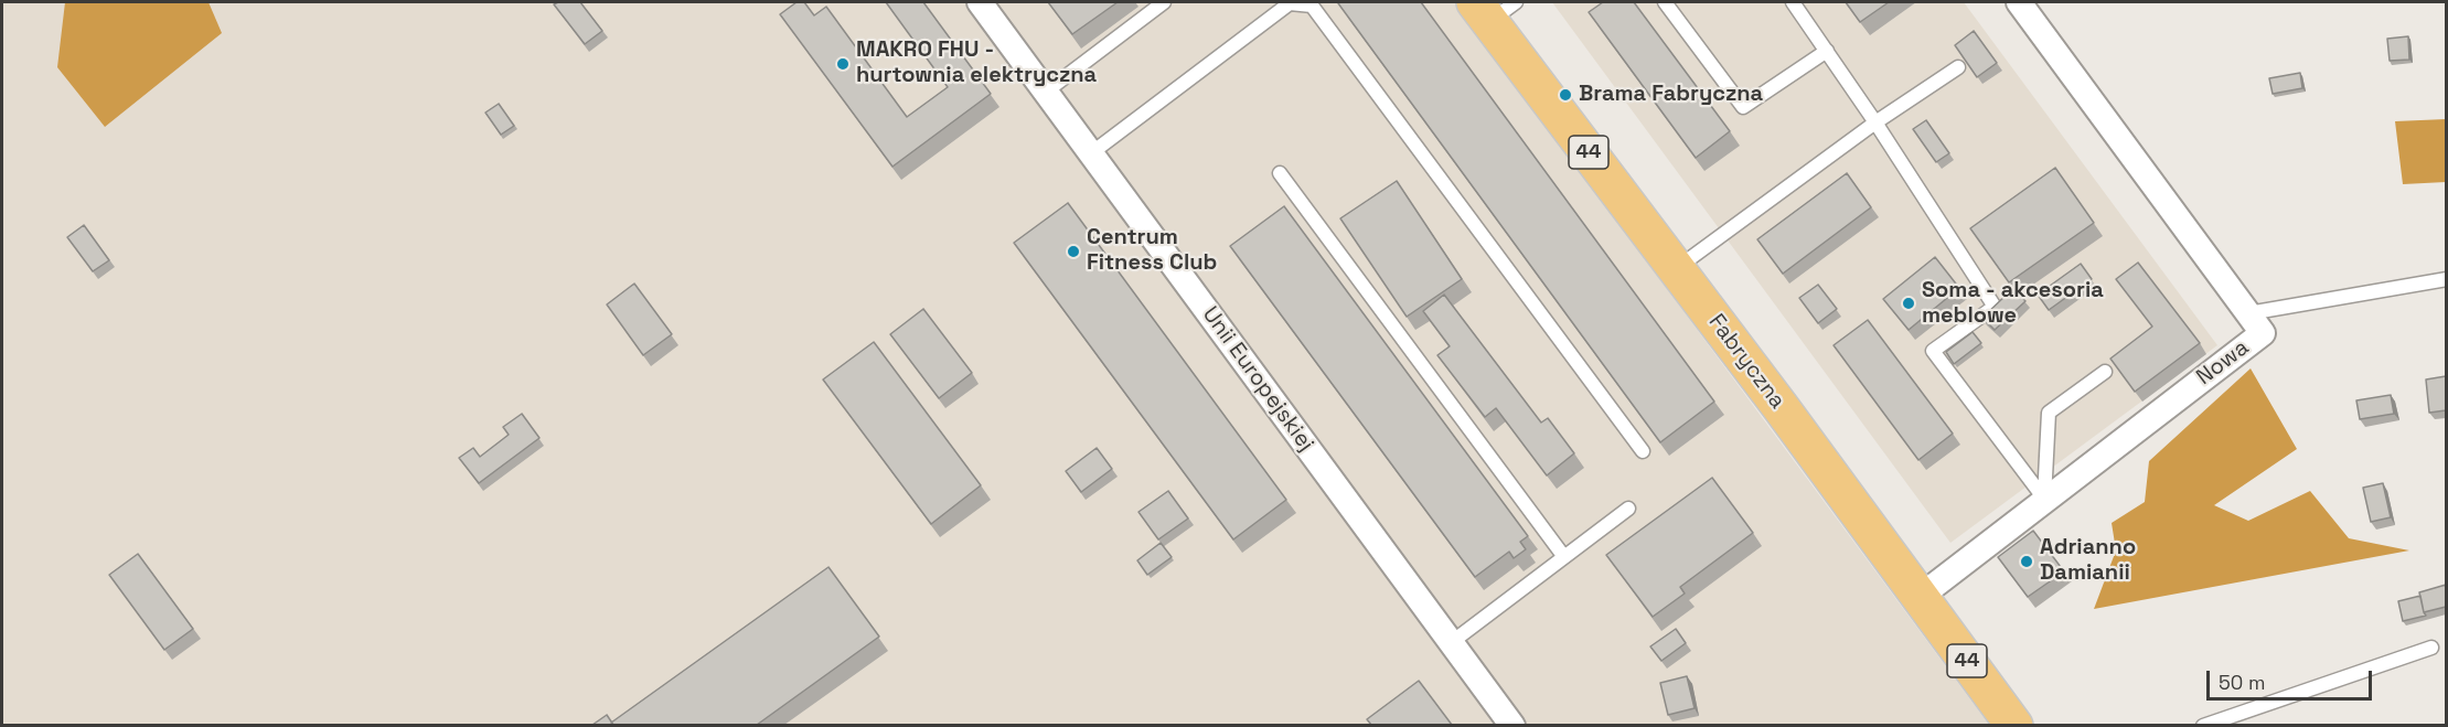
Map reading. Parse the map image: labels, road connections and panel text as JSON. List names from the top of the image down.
{
  "streets": {
    "main road": ["44", "Fabryczna"],
    "street": ["Nowa", "Unii Europejskiej"]
  },
  "crossings": [
    ["Fabryczna", "Nowa"]
  ],
  "places": [
    "MAKRO FHU - hurtownia elektryczna",
    "Brama Fabryczna",
    "Centrum Fitness Club",
    "Soma - akcesoria meblowe",
    "Adrianno Damianii"
  ],
  "scale_bar": "50 m"
}
